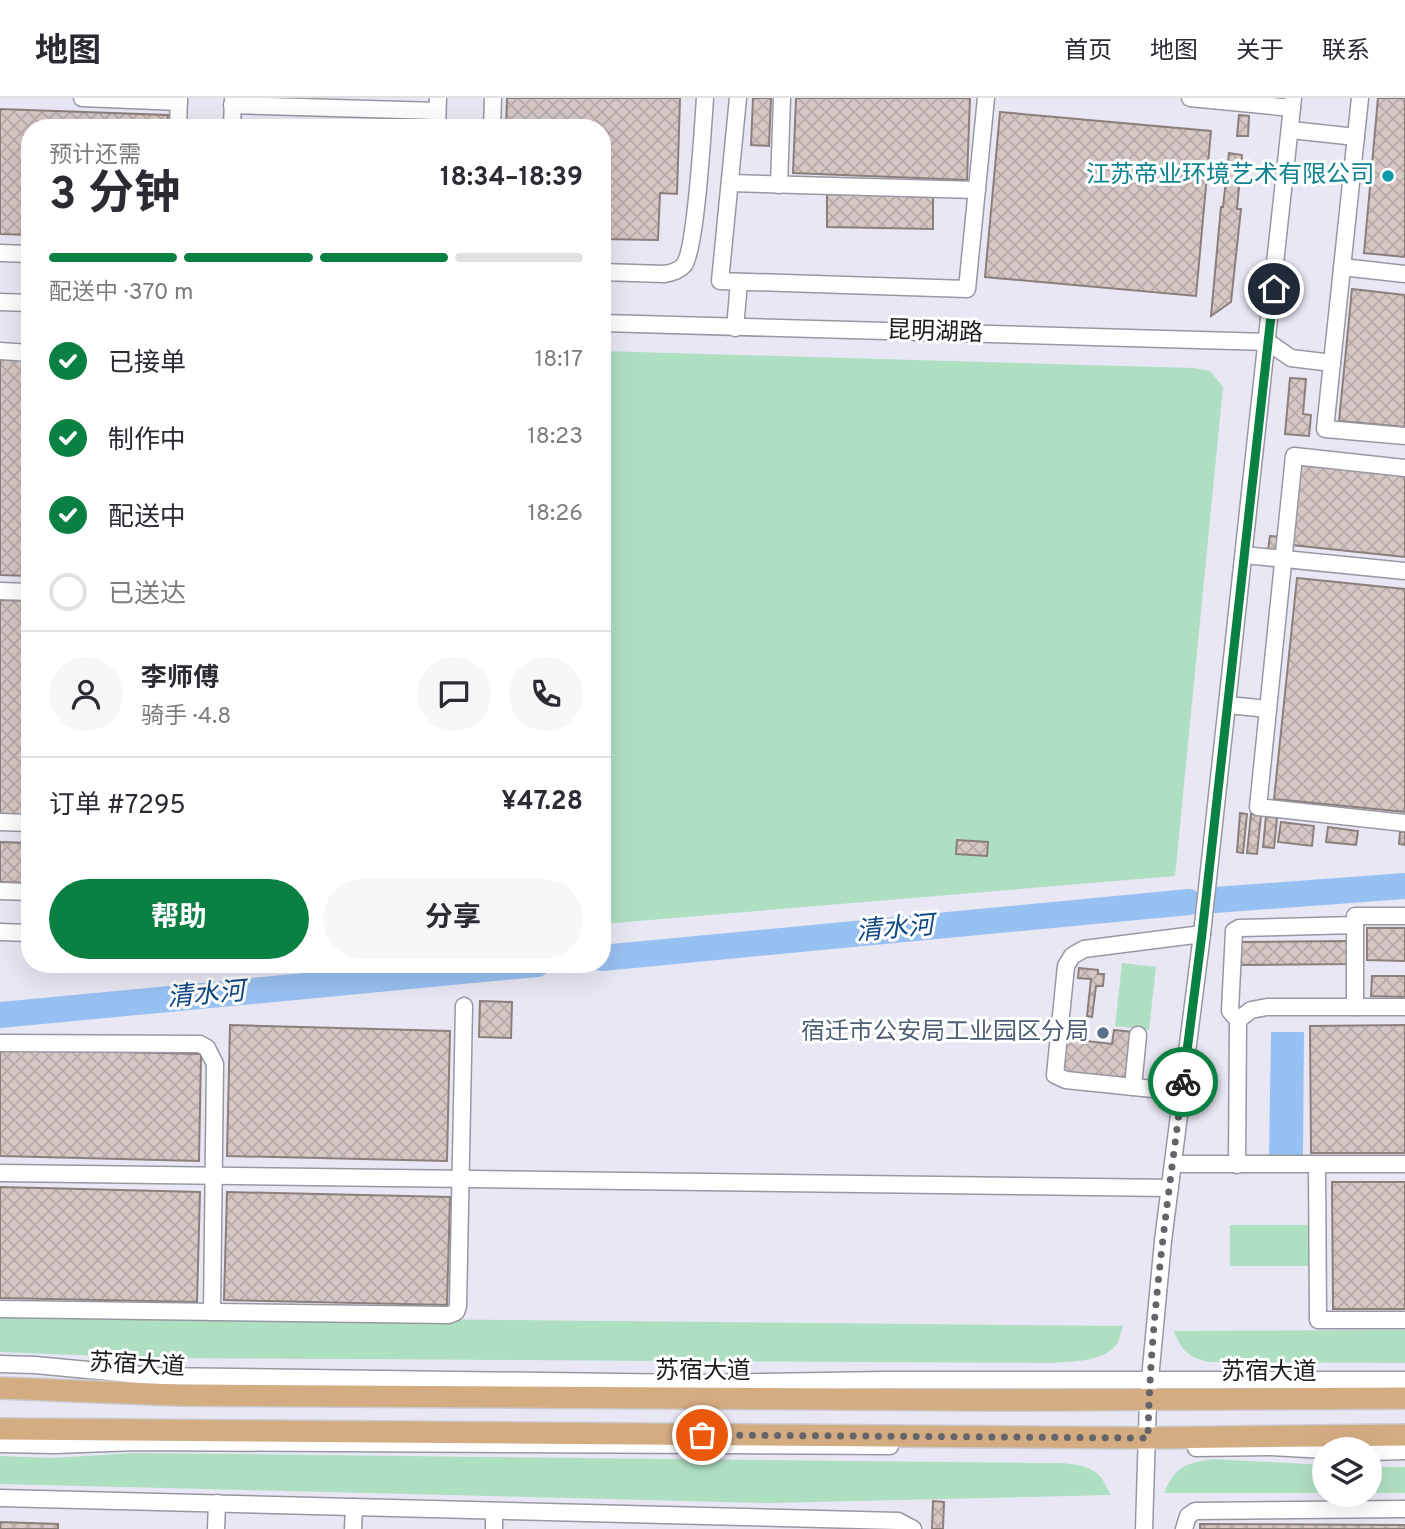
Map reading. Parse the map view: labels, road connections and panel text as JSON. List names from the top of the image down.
{
  "streets": {
    "main road": ["苏宿大道"],
    "street": ["昆明湖路"]
  },
  "water": ["清水河"],
  "places": ["江苏帝业环境艺术有限公司", "宿迁市公安局工业园区分局"],
  "page": {
    "header": "地图",
    "nav": [
      "首页",
      "地图",
      "关于",
      "联系"
    ],
    "heading": ["3 分钟", "预计还需", "18:34–18:39"],
    "panel": [
      "李师傅",
      "骑手 · 4.8",
      "订单 #7295",
      "¥47.28"
    ],
    "bar": "配送中 · 370 m",
    "list": [
      ["已接单", "18:17"],
      ["制作中", "18:23"],
      ["配送中", "18:26"],
      "已送达"
    ],
    "buttons": ["帮助", "分享"]
  }
}
